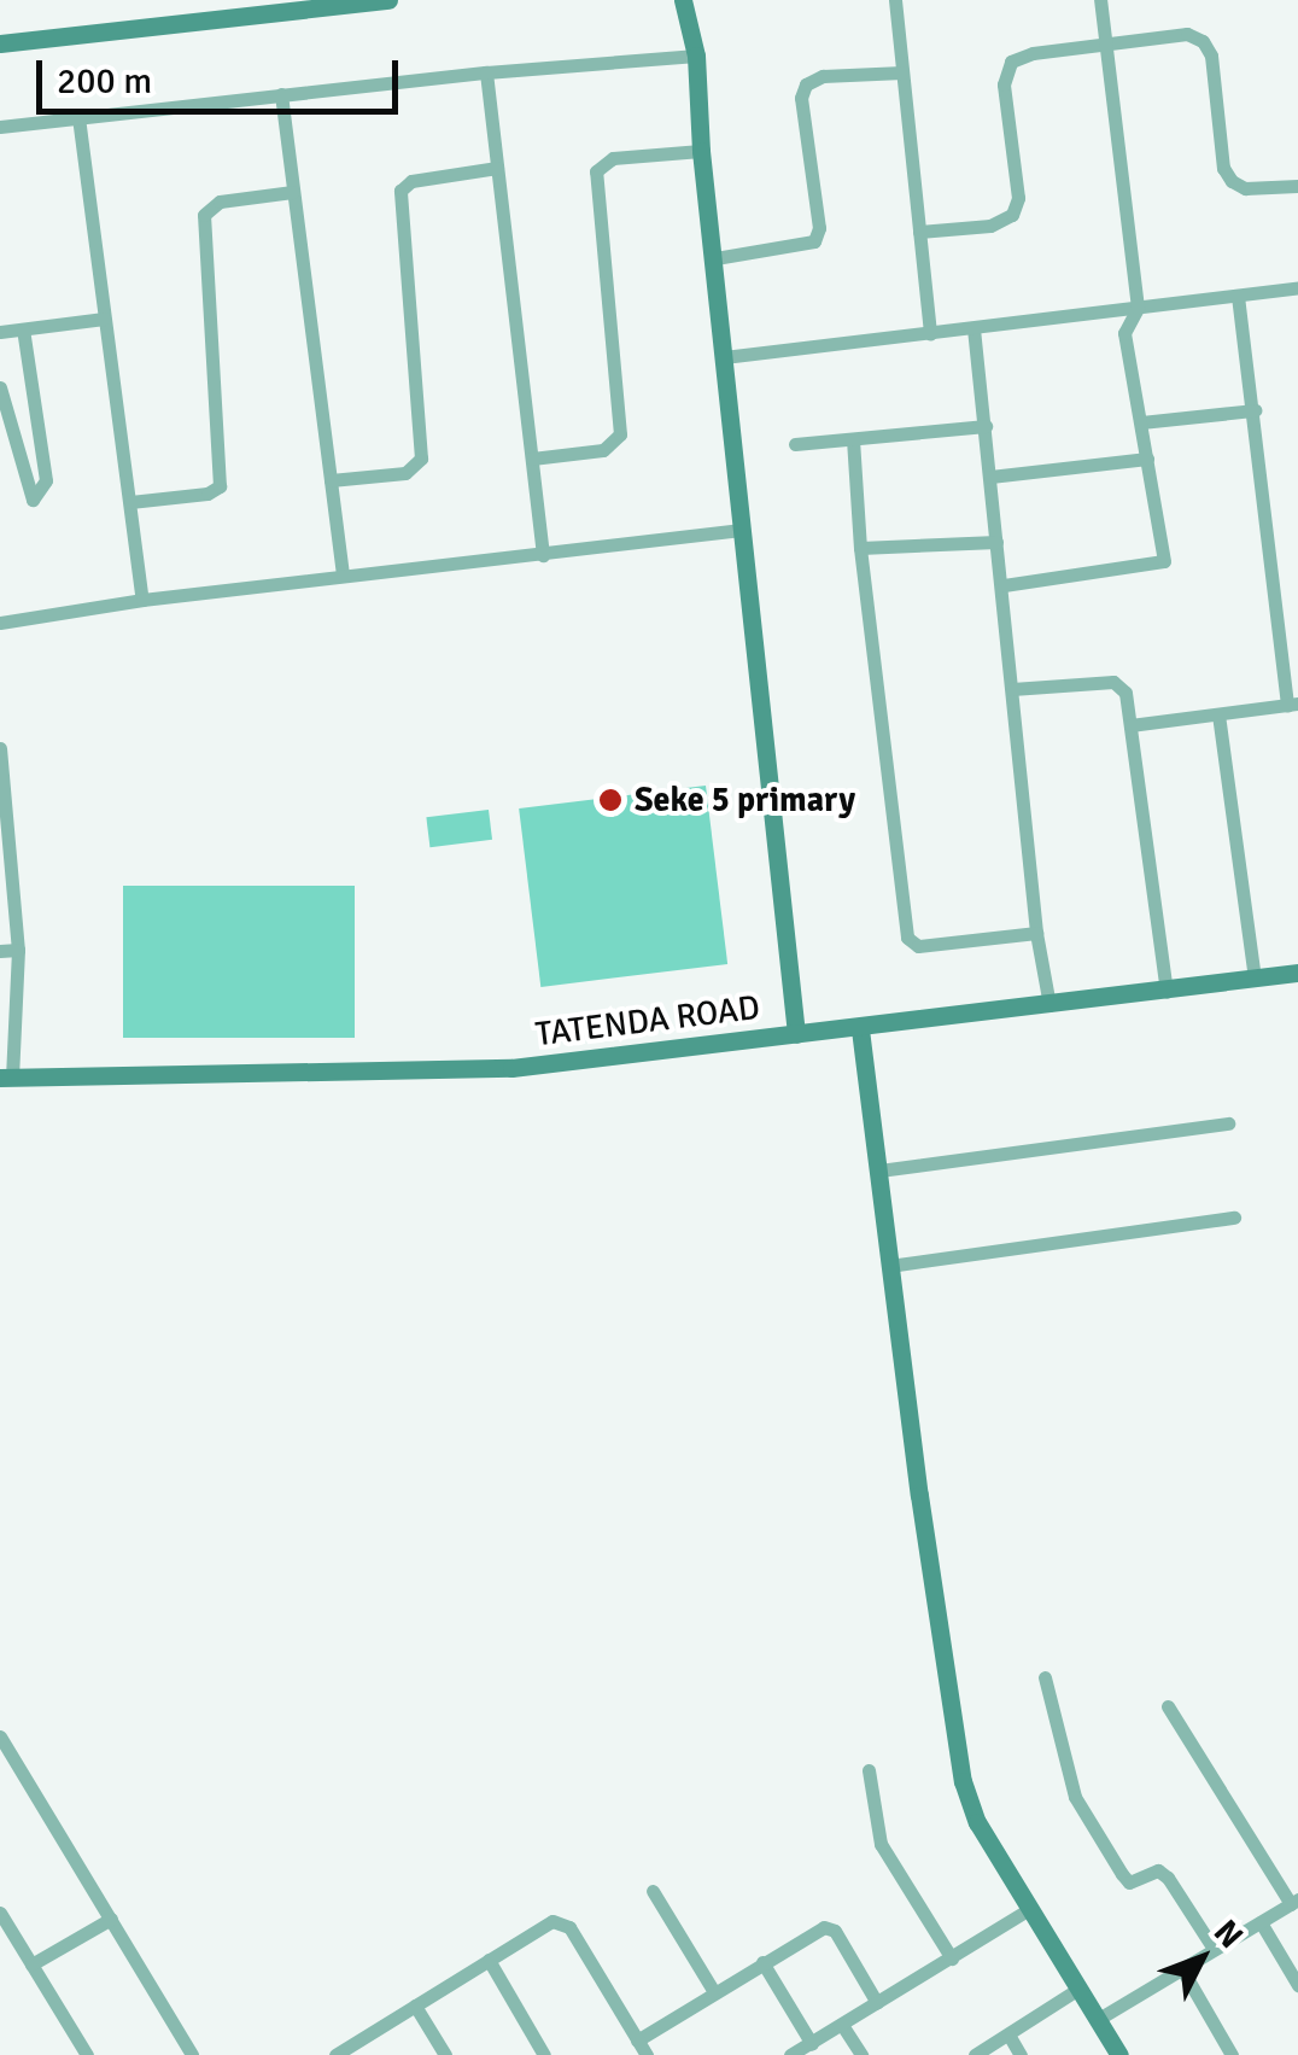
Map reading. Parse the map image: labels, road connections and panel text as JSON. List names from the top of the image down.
{
  "streets": {
    "street": ["TATENDA ROAD"]
  },
  "places": ["Seke 5 primary"],
  "scale_bar": "200 m",
  "north": "top right"
}
